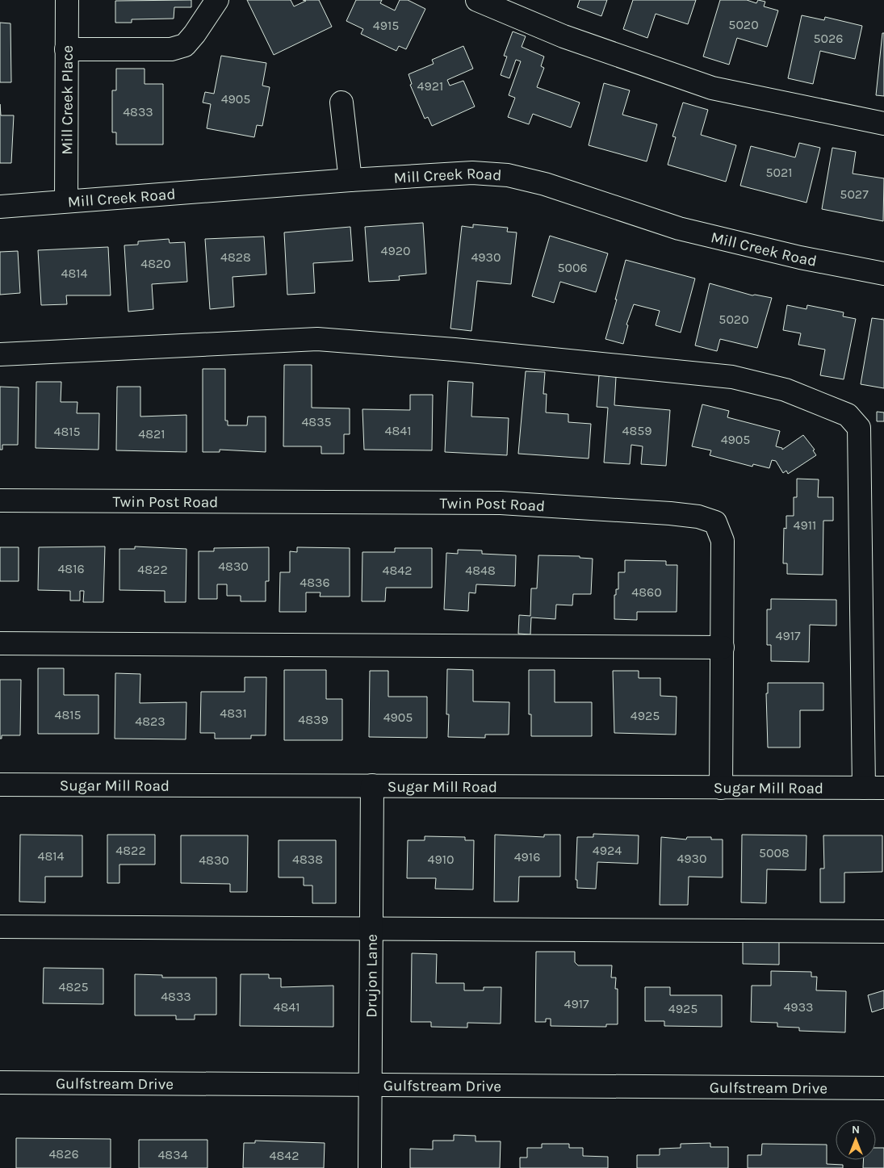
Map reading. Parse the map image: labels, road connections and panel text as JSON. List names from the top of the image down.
{
  "streets": {
    "street": [
      "Mill Creek Place",
      "Mill Creek Road",
      "Twin Post Road",
      "Sugar Mill Road",
      "Drujon Lane",
      "Gulfstream Drive"
    ]
  },
  "crossings": [
    ["Mill Creek Place", "Mill Creek Road"],
    ["Twin Post Road", "Sugar Mill Road"],
    ["Sugar Mill Road", "Drujon Lane"],
    ["Drujon Lane", "Gulfstream Drive"]
  ],
  "house_numbers": [
    "5020",
    "4915",
    "5026",
    "4921",
    "4905",
    "4833",
    "5021",
    "5027",
    "4920",
    "4828",
    "4930",
    "4820",
    "5006",
    "4814",
    "5020",
    "4835",
    "4841",
    "4859",
    "4815",
    "4821",
    "4905",
    "4911",
    "4830",
    "4816",
    "4822",
    "4842",
    "4848",
    "4836",
    "4860",
    "4917",
    "4831",
    "4815",
    "4925",
    "4905",
    "4839",
    "4823",
    "4822",
    "4924",
    "5008",
    "4814",
    "4916",
    "4930",
    "4838",
    "4910",
    "4830",
    "4825",
    "4833",
    "4917",
    "4841",
    "4933",
    "4925",
    "4826",
    "4834",
    "4842"
  ],
  "north": "top"
}
